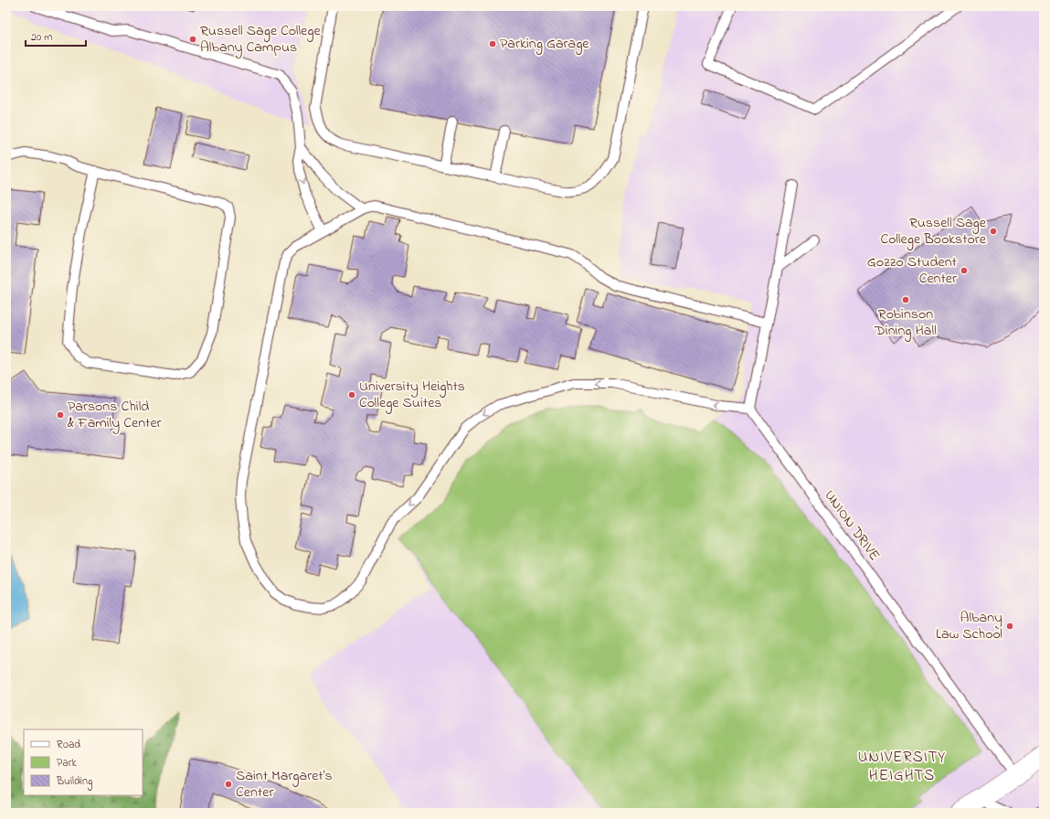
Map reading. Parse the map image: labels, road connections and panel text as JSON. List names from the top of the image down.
{
  "streets": {
    "lane": ["UNION DRIVE"]
  },
  "districts": ["UNIVERSITY HEIGHTS"],
  "places": [
    "Russell Sage College Albany Campus",
    "Parking Garage",
    "Russell Sage College Bookstore",
    "Gozzo Student Center",
    "Robinson Dining Hall",
    "University Heights College Suites",
    "Parsons Child & Family Center",
    "Albany Law School",
    "Saint Margaret's Center"
  ],
  "legend": ["Road", "Park", "Building"],
  "scale_bar": "20 m"
}
